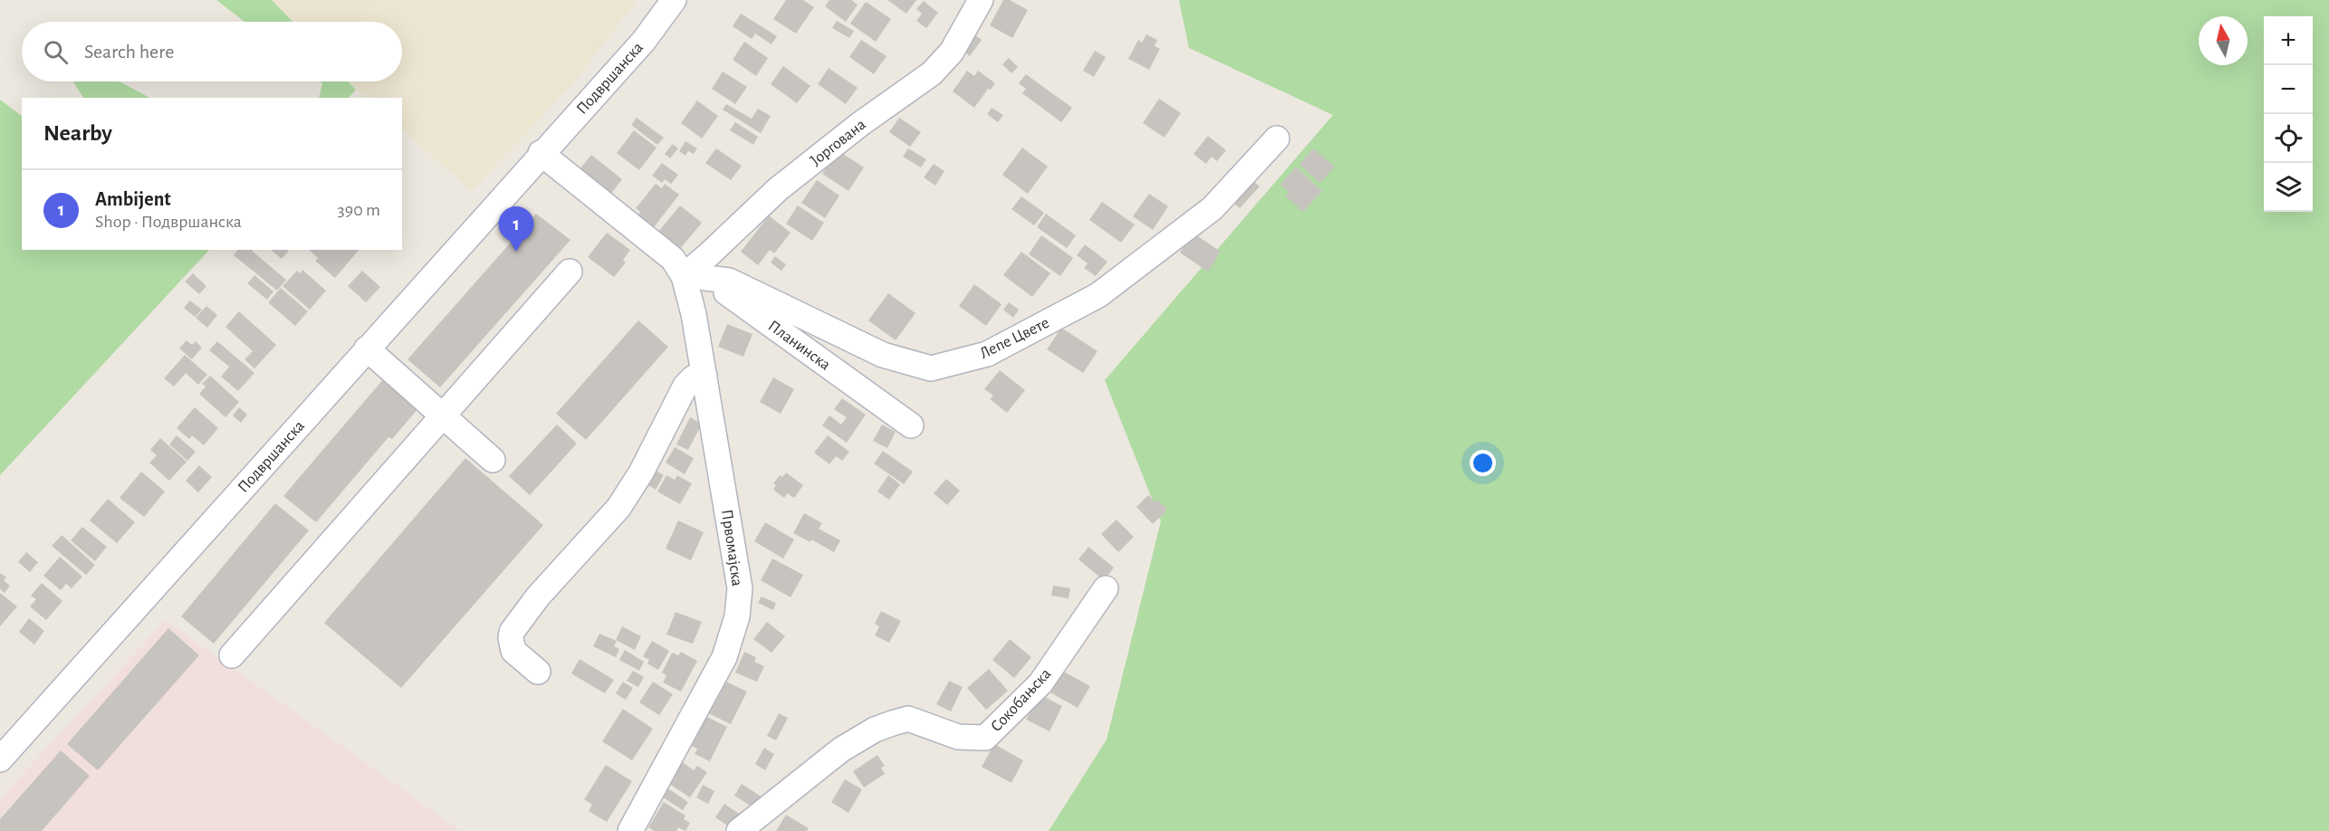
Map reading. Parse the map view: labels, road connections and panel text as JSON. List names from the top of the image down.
{
  "streets": {
    "street": [
      "Подвршанска",
      "Јоргована",
      "Лепе Цвете",
      "Планинска",
      "Првомајска",
      "Сокобањска"
    ]
  },
  "crossings": [
    ["Јоргована", "Лепе Цвете"],
    ["Јоргована", "Планинска"],
    ["Јоргована", "Првомајска"],
    ["Лепе Цвете", "Планинска"],
    ["Лепе Цвете", "Првомајска"],
    ["Планинска", "Првомајска"]
  ],
  "north": "top",
  "page": {
    "map_buttons": ["+", "−"],
    "search": "Search here",
    "heading": "Nearby",
    "list": [
      {
        "mark": "1",
        "name": "Ambijent",
        "note": "Shop · Подвршанска",
        "value": "390 m"
      }
    ],
    "pins": "1"
  }
}
